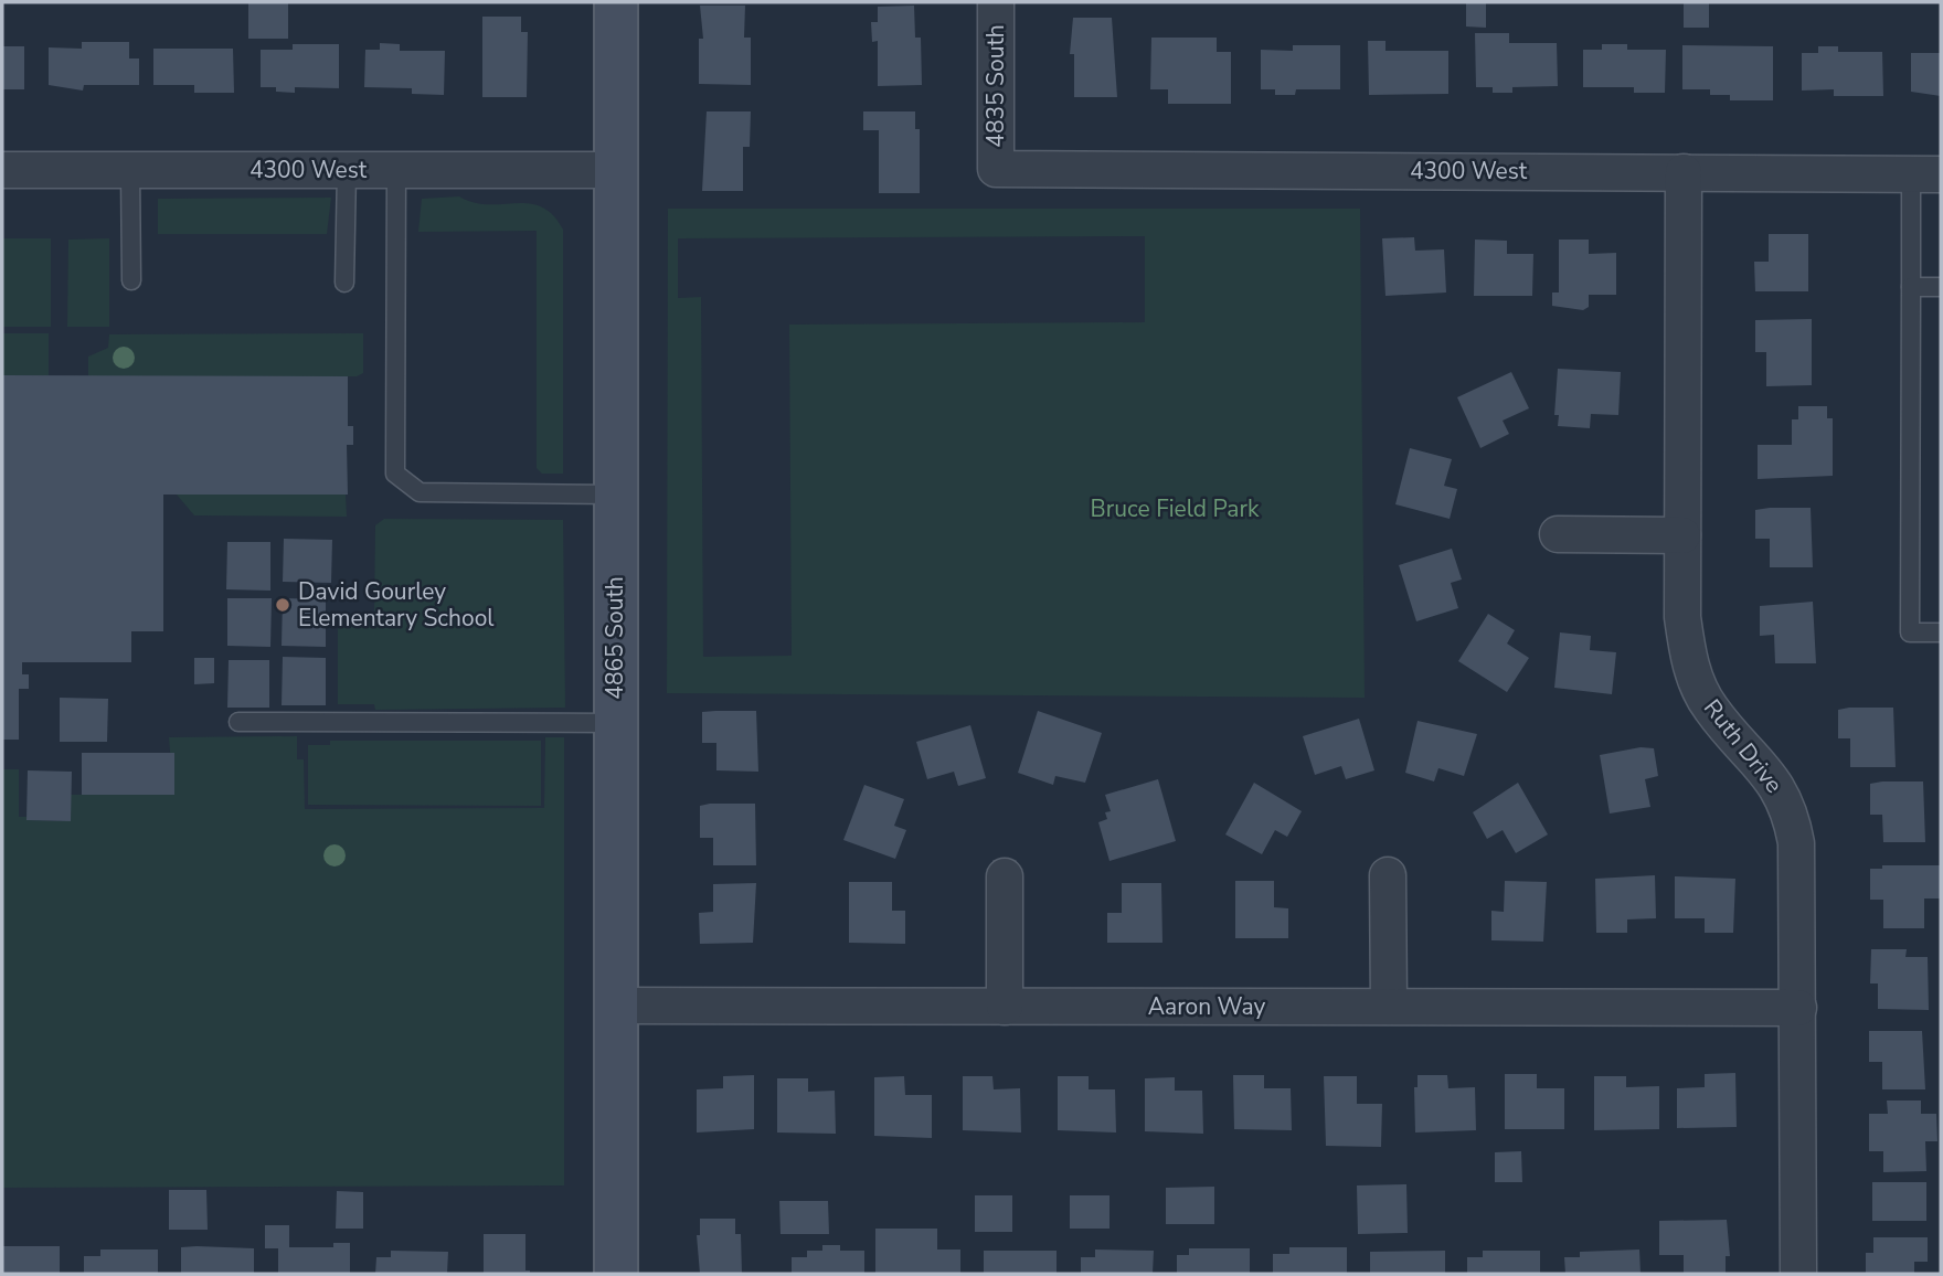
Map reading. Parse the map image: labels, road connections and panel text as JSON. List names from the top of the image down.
{
  "streets": {
    "street": [
      "4835 South",
      "4300 West",
      "4865 South",
      "Ruth Drive",
      "Aaron Way"
    ]
  },
  "crossings": [
    ["4835 South", "4300 West"],
    ["4300 West", "4865 South"],
    ["4300 West", "Ruth Drive"],
    ["4865 South", "Aaron Way"],
    ["Ruth Drive", "Aaron Way"]
  ],
  "parks": ["Bruce Field Park"],
  "places": ["David Gourley Elementary School"]
}
